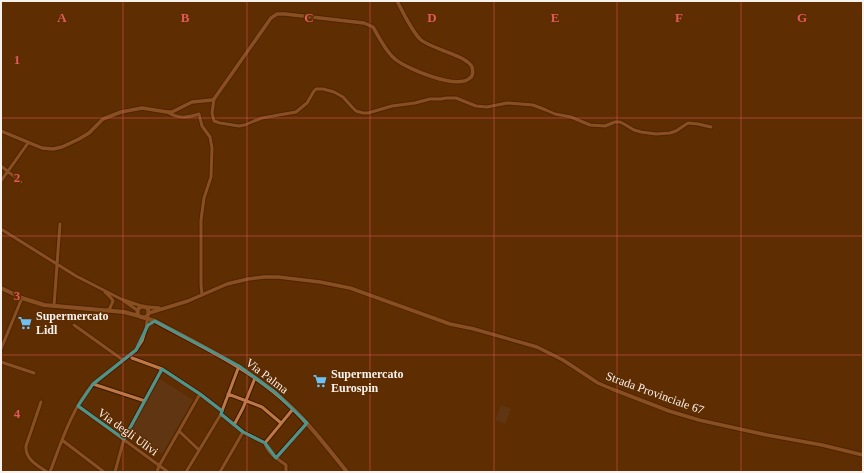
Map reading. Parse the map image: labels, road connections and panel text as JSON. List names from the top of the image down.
{
  "streets": {
    "main road": ["Via Palma"],
    "street": ["Strada Provinciale 67", "Via degli Ulivi"]
  },
  "places": {
    "supermarket": ["Supermercato Lidl", "Supermercato Eurospin"]
  },
  "grid": {
    "columns": [
      "A",
      "B",
      "C",
      "D",
      "E",
      "F",
      "G"
    ],
    "rows": [
      "1",
      "2",
      "3",
      "4"
    ]
  }
}
